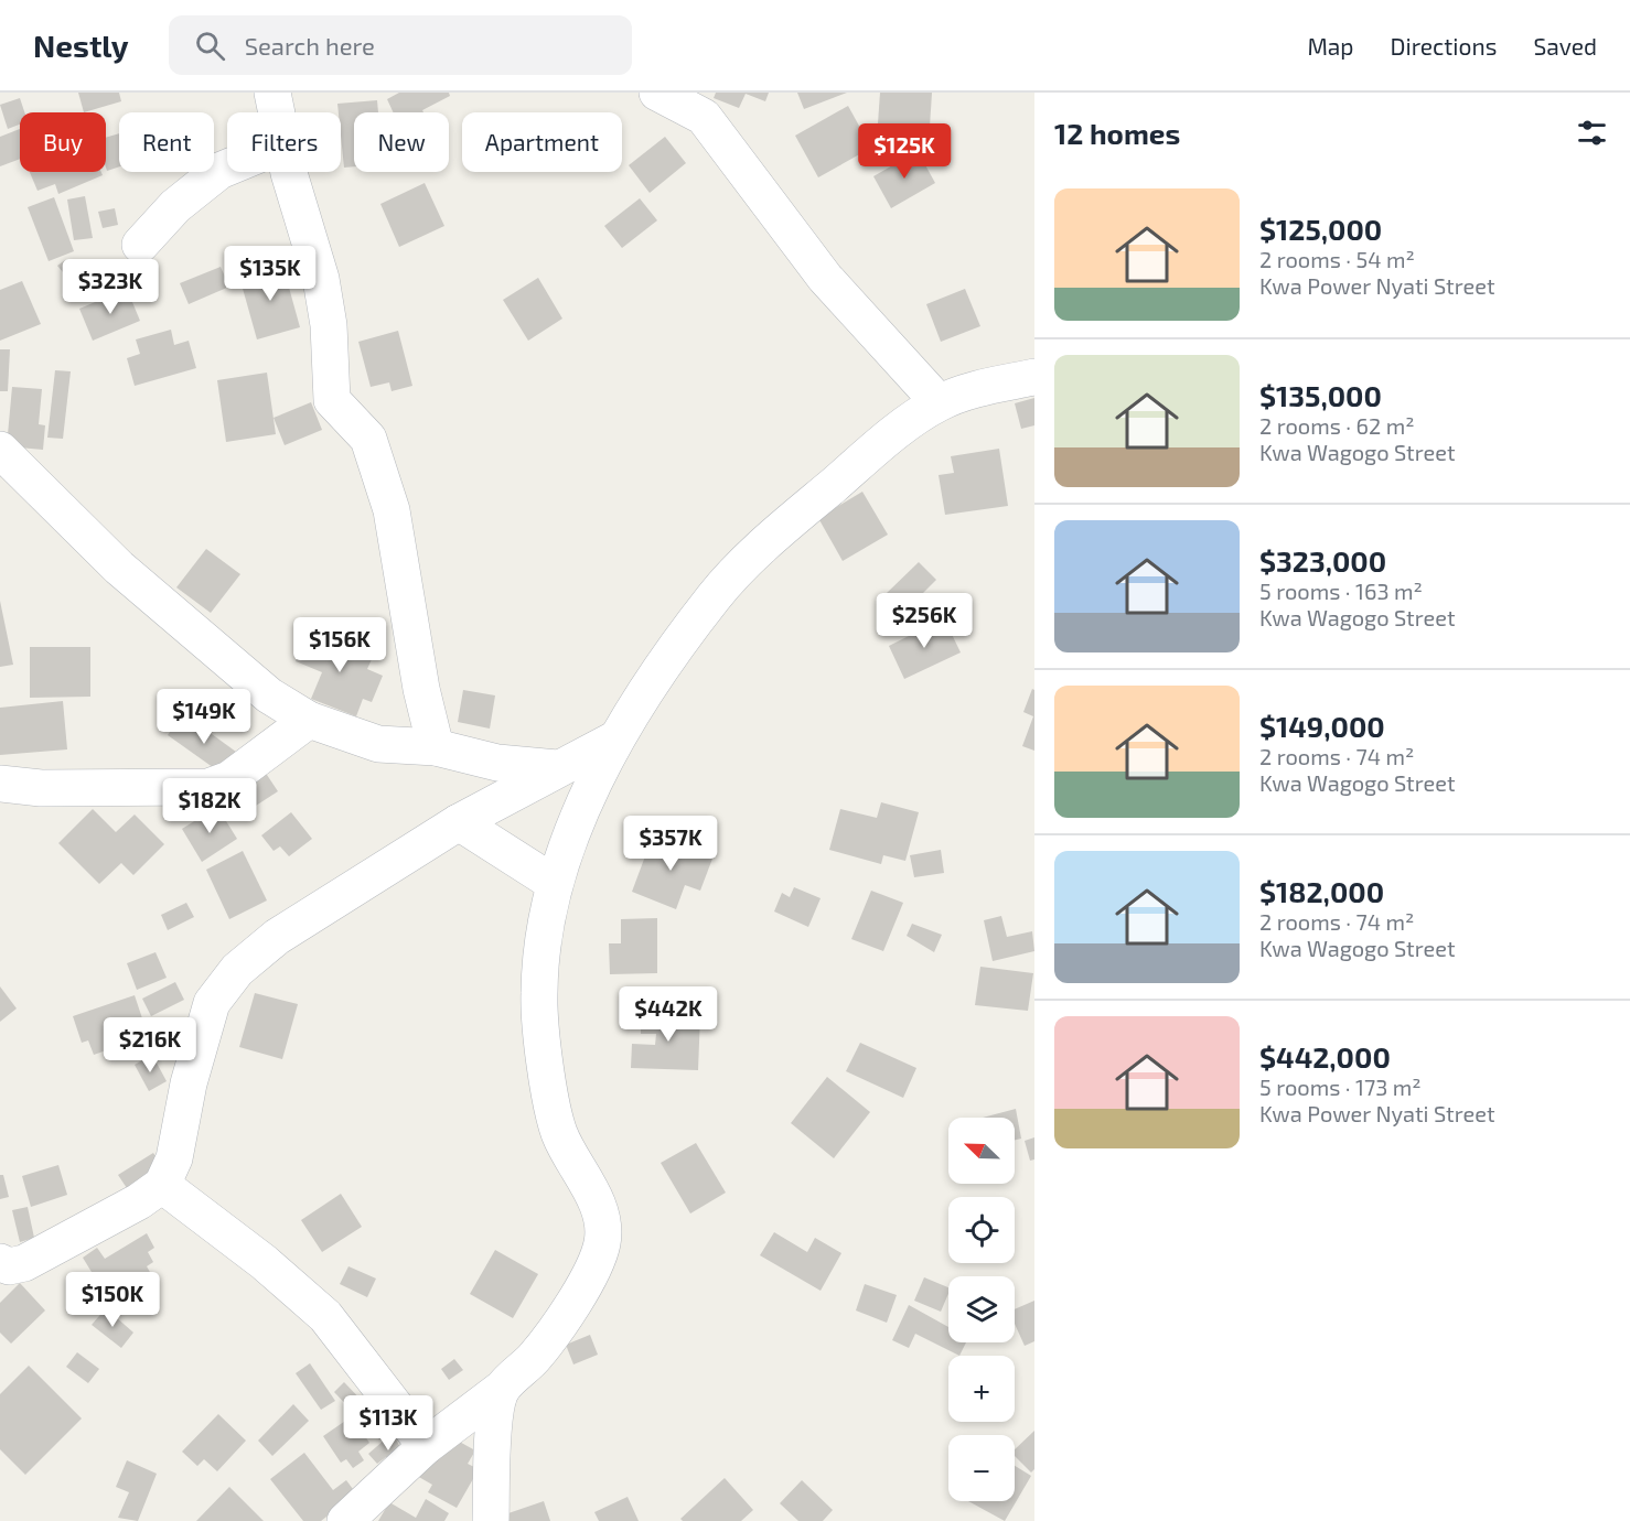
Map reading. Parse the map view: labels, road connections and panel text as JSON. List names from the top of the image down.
{
  "north": "top left",
  "page": {
    "header": "Nestly",
    "search": "Search here",
    "nav": ["Map", "Directions", "Saved"],
    "heading": "12 homes",
    "chip": [
      "Buy",
      "Rent",
      "Filters",
      "New",
      "Apartment"
    ],
    "price": [
      "$125K",
      "$135K",
      "$323K",
      "$256K",
      "$156K",
      "$149K",
      "$182K",
      "$357K",
      "$442K",
      "$216K",
      "$150K",
      "$113K"
    ],
    "list": [
      {
        "name": "$125,000",
        "note": "2 rooms · 54 m² · Kwa Power Nyati Street"
      },
      {
        "name": "$135,000",
        "note": "2 rooms · 62 m² · Kwa Wagogo Street"
      },
      {
        "name": "$323,000",
        "note": "5 rooms · 163 m² · Kwa Wagogo Street"
      },
      {
        "name": "$149,000",
        "note": "2 rooms · 74 m² · Kwa Wagogo Street"
      },
      {
        "name": "$182,000",
        "note": "2 rooms · 74 m² · Kwa Wagogo Street"
      },
      {
        "name": "$442,000",
        "note": "5 rooms · 173 m² · Kwa Power Nyati Street"
      }
    ],
    "map_buttons": ["+", "−"]
  }
}
